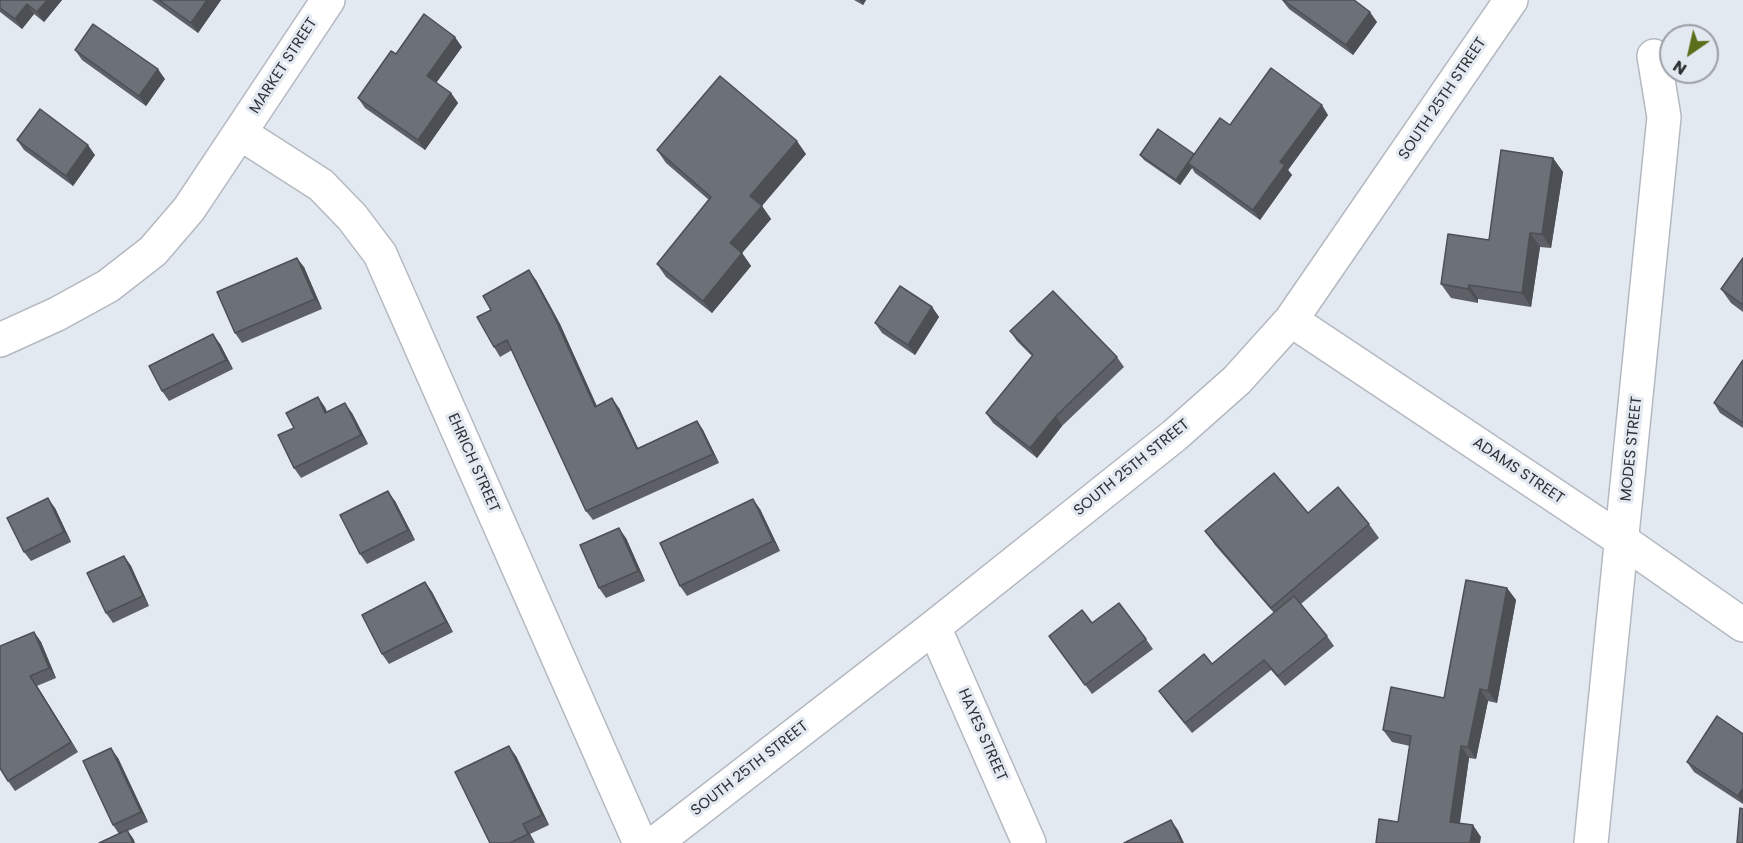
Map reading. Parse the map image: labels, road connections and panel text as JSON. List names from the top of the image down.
{
  "streets": {
    "street": [
      "MARKET STREET",
      "SOUTH 25TH STREET",
      "MODES STREET",
      "EHRICH STREET",
      "ADAMS STREET",
      "HAYES STREET"
    ]
  },
  "crossings": [
    ["MARKET STREET", "EHRICH STREET"],
    ["SOUTH 25TH STREET", "ADAMS STREET"],
    ["SOUTH 25TH STREET", "HAYES STREET"],
    ["MODES STREET", "ADAMS STREET"]
  ],
  "north": "bottom left"
}
